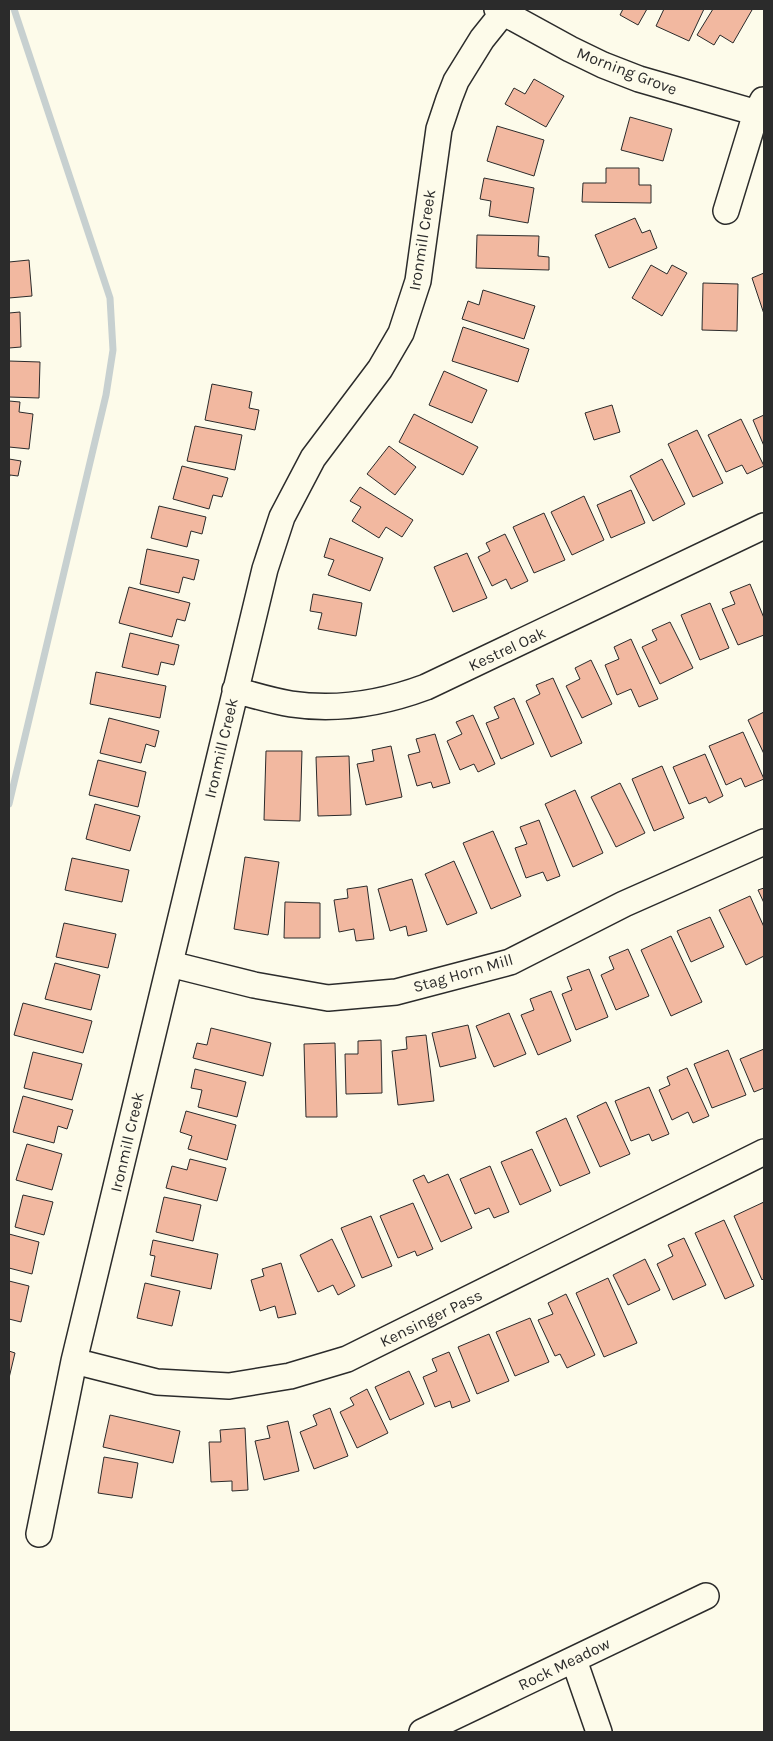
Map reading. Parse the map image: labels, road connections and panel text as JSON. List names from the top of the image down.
{
  "streets": {
    "street": [
      "Morning Grove",
      "Ironmill Creek",
      "Kestrel Oak",
      "Stag Horn Mill",
      "Kensinger Pass",
      "Rock Meadow"
    ]
  },
  "crossings": [
    ["Morning Grove", "Ironmill Creek"],
    ["Ironmill Creek", "Kestrel Oak"],
    ["Ironmill Creek", "Stag Horn Mill"],
    ["Ironmill Creek", "Kensinger Pass"]
  ]
}
